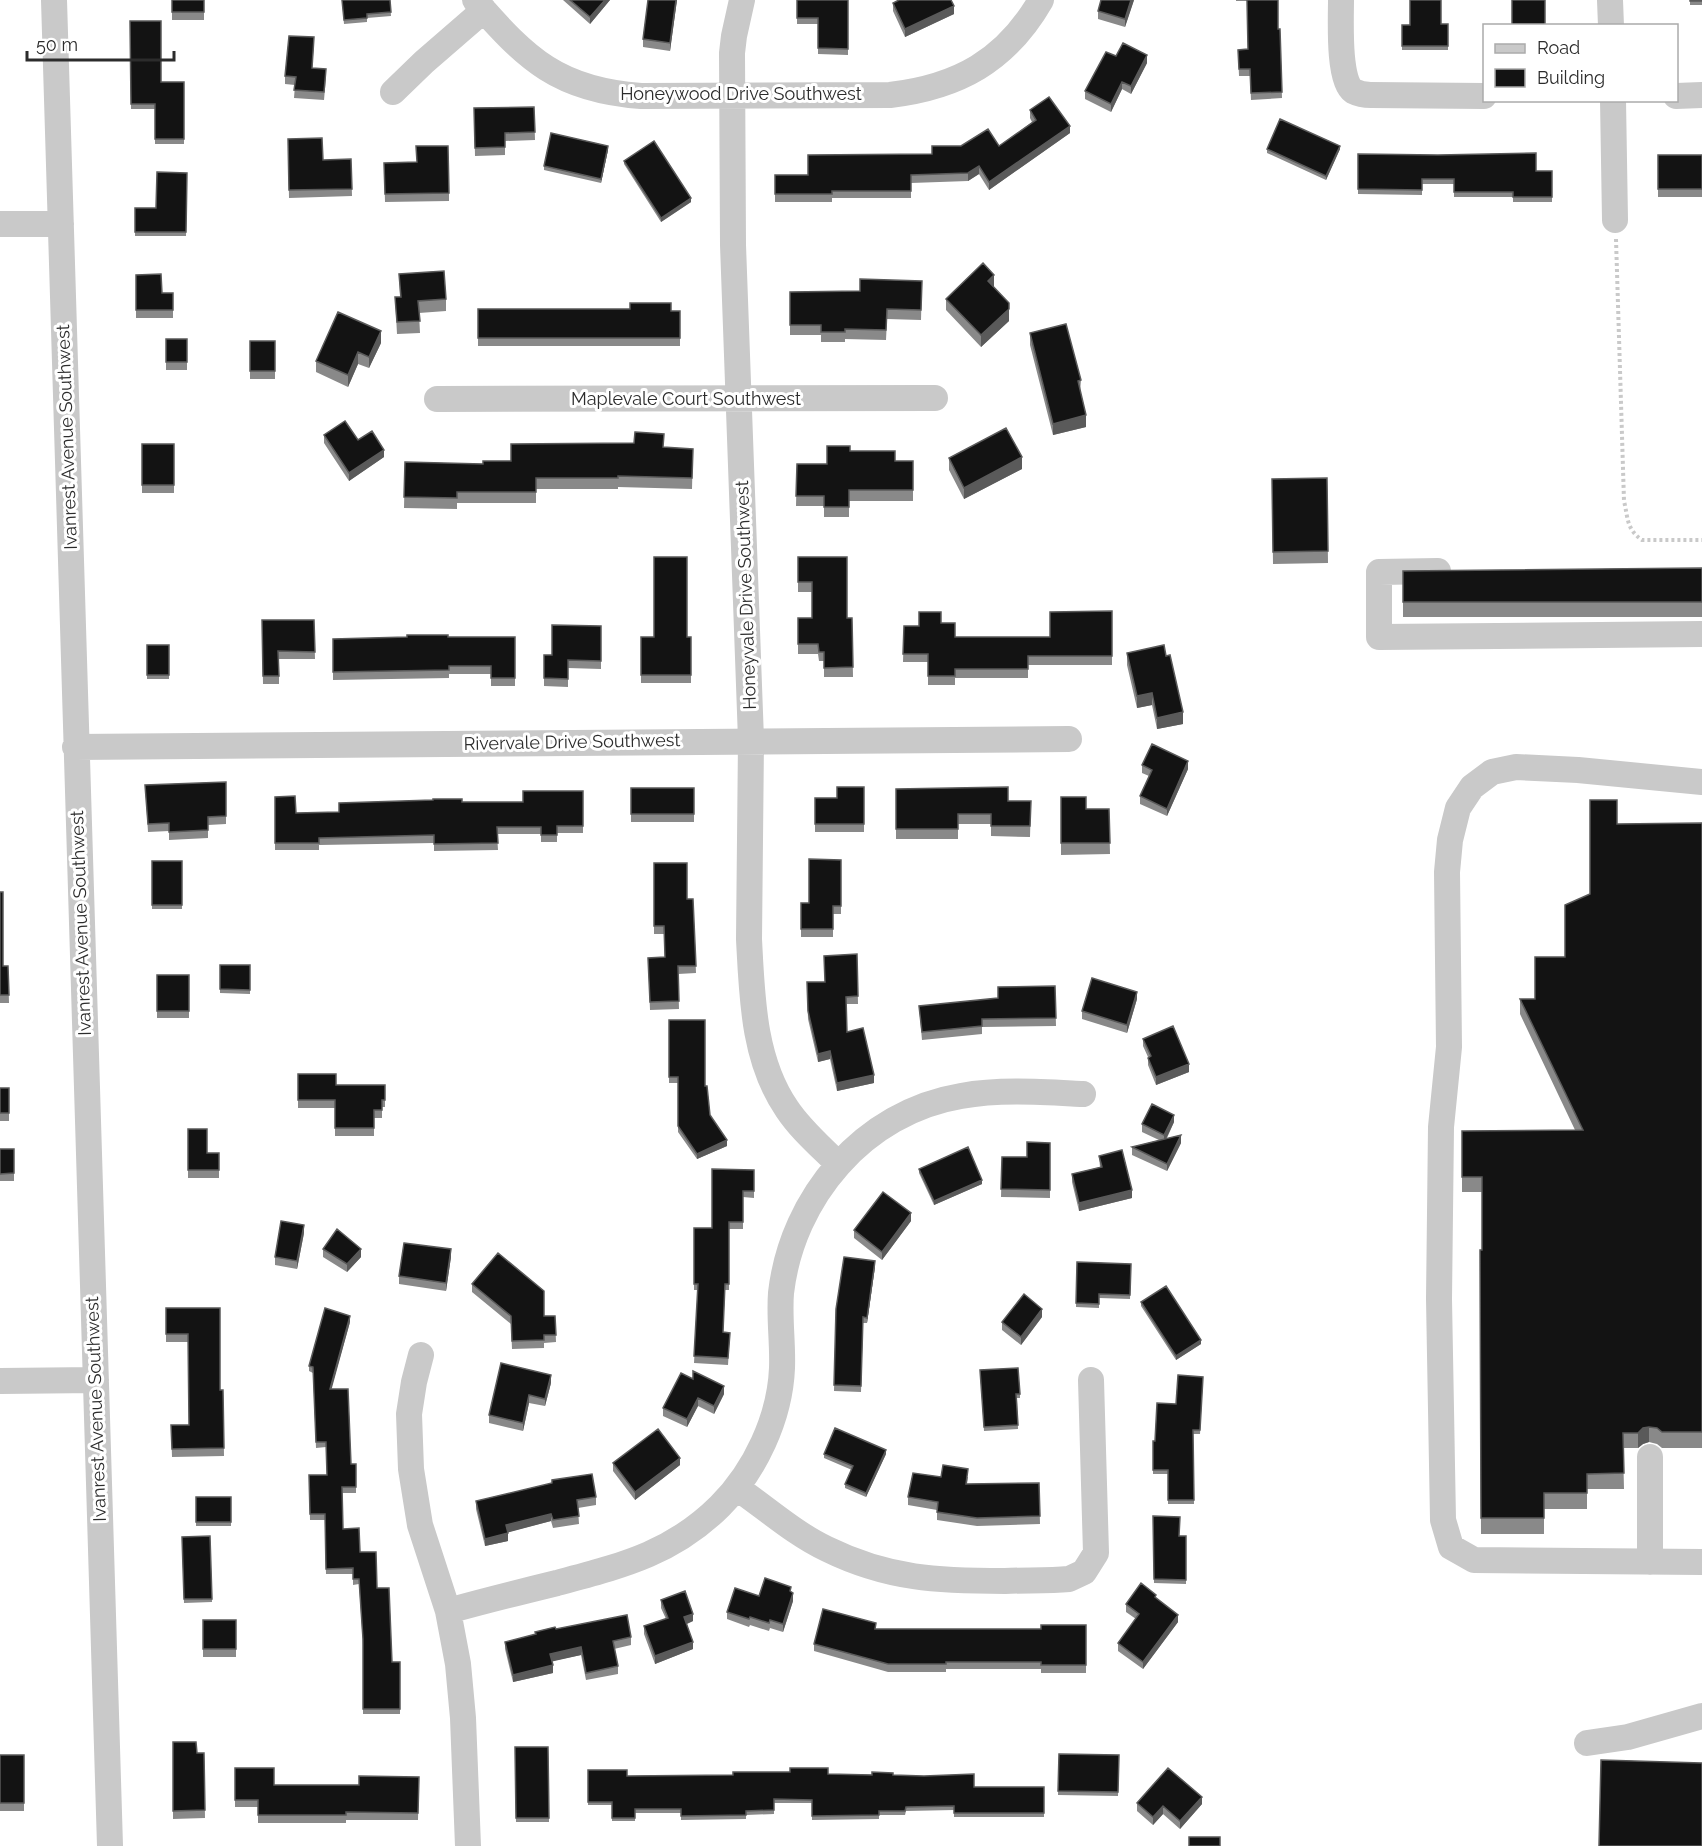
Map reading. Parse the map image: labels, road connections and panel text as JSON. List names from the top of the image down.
{
  "streets": {
    "street": [
      "Honeywood Drive Southwest",
      "Maplevale Court Southwest",
      "Ivanrest Avenue Southwest",
      "Honeyvale Drive Southwest",
      "Rivervale Drive Southwest"
    ]
  },
  "crossings": [
    ["Honeywood Drive Southwest", "Honeyvale Drive Southwest"],
    ["Maplevale Court Southwest", "Honeyvale Drive Southwest"],
    ["Ivanrest Avenue Southwest", "Rivervale Drive Southwest"],
    ["Honeyvale Drive Southwest", "Rivervale Drive Southwest"]
  ],
  "legend": ["Road", "Building"],
  "scale_bar": "50 m"
}
